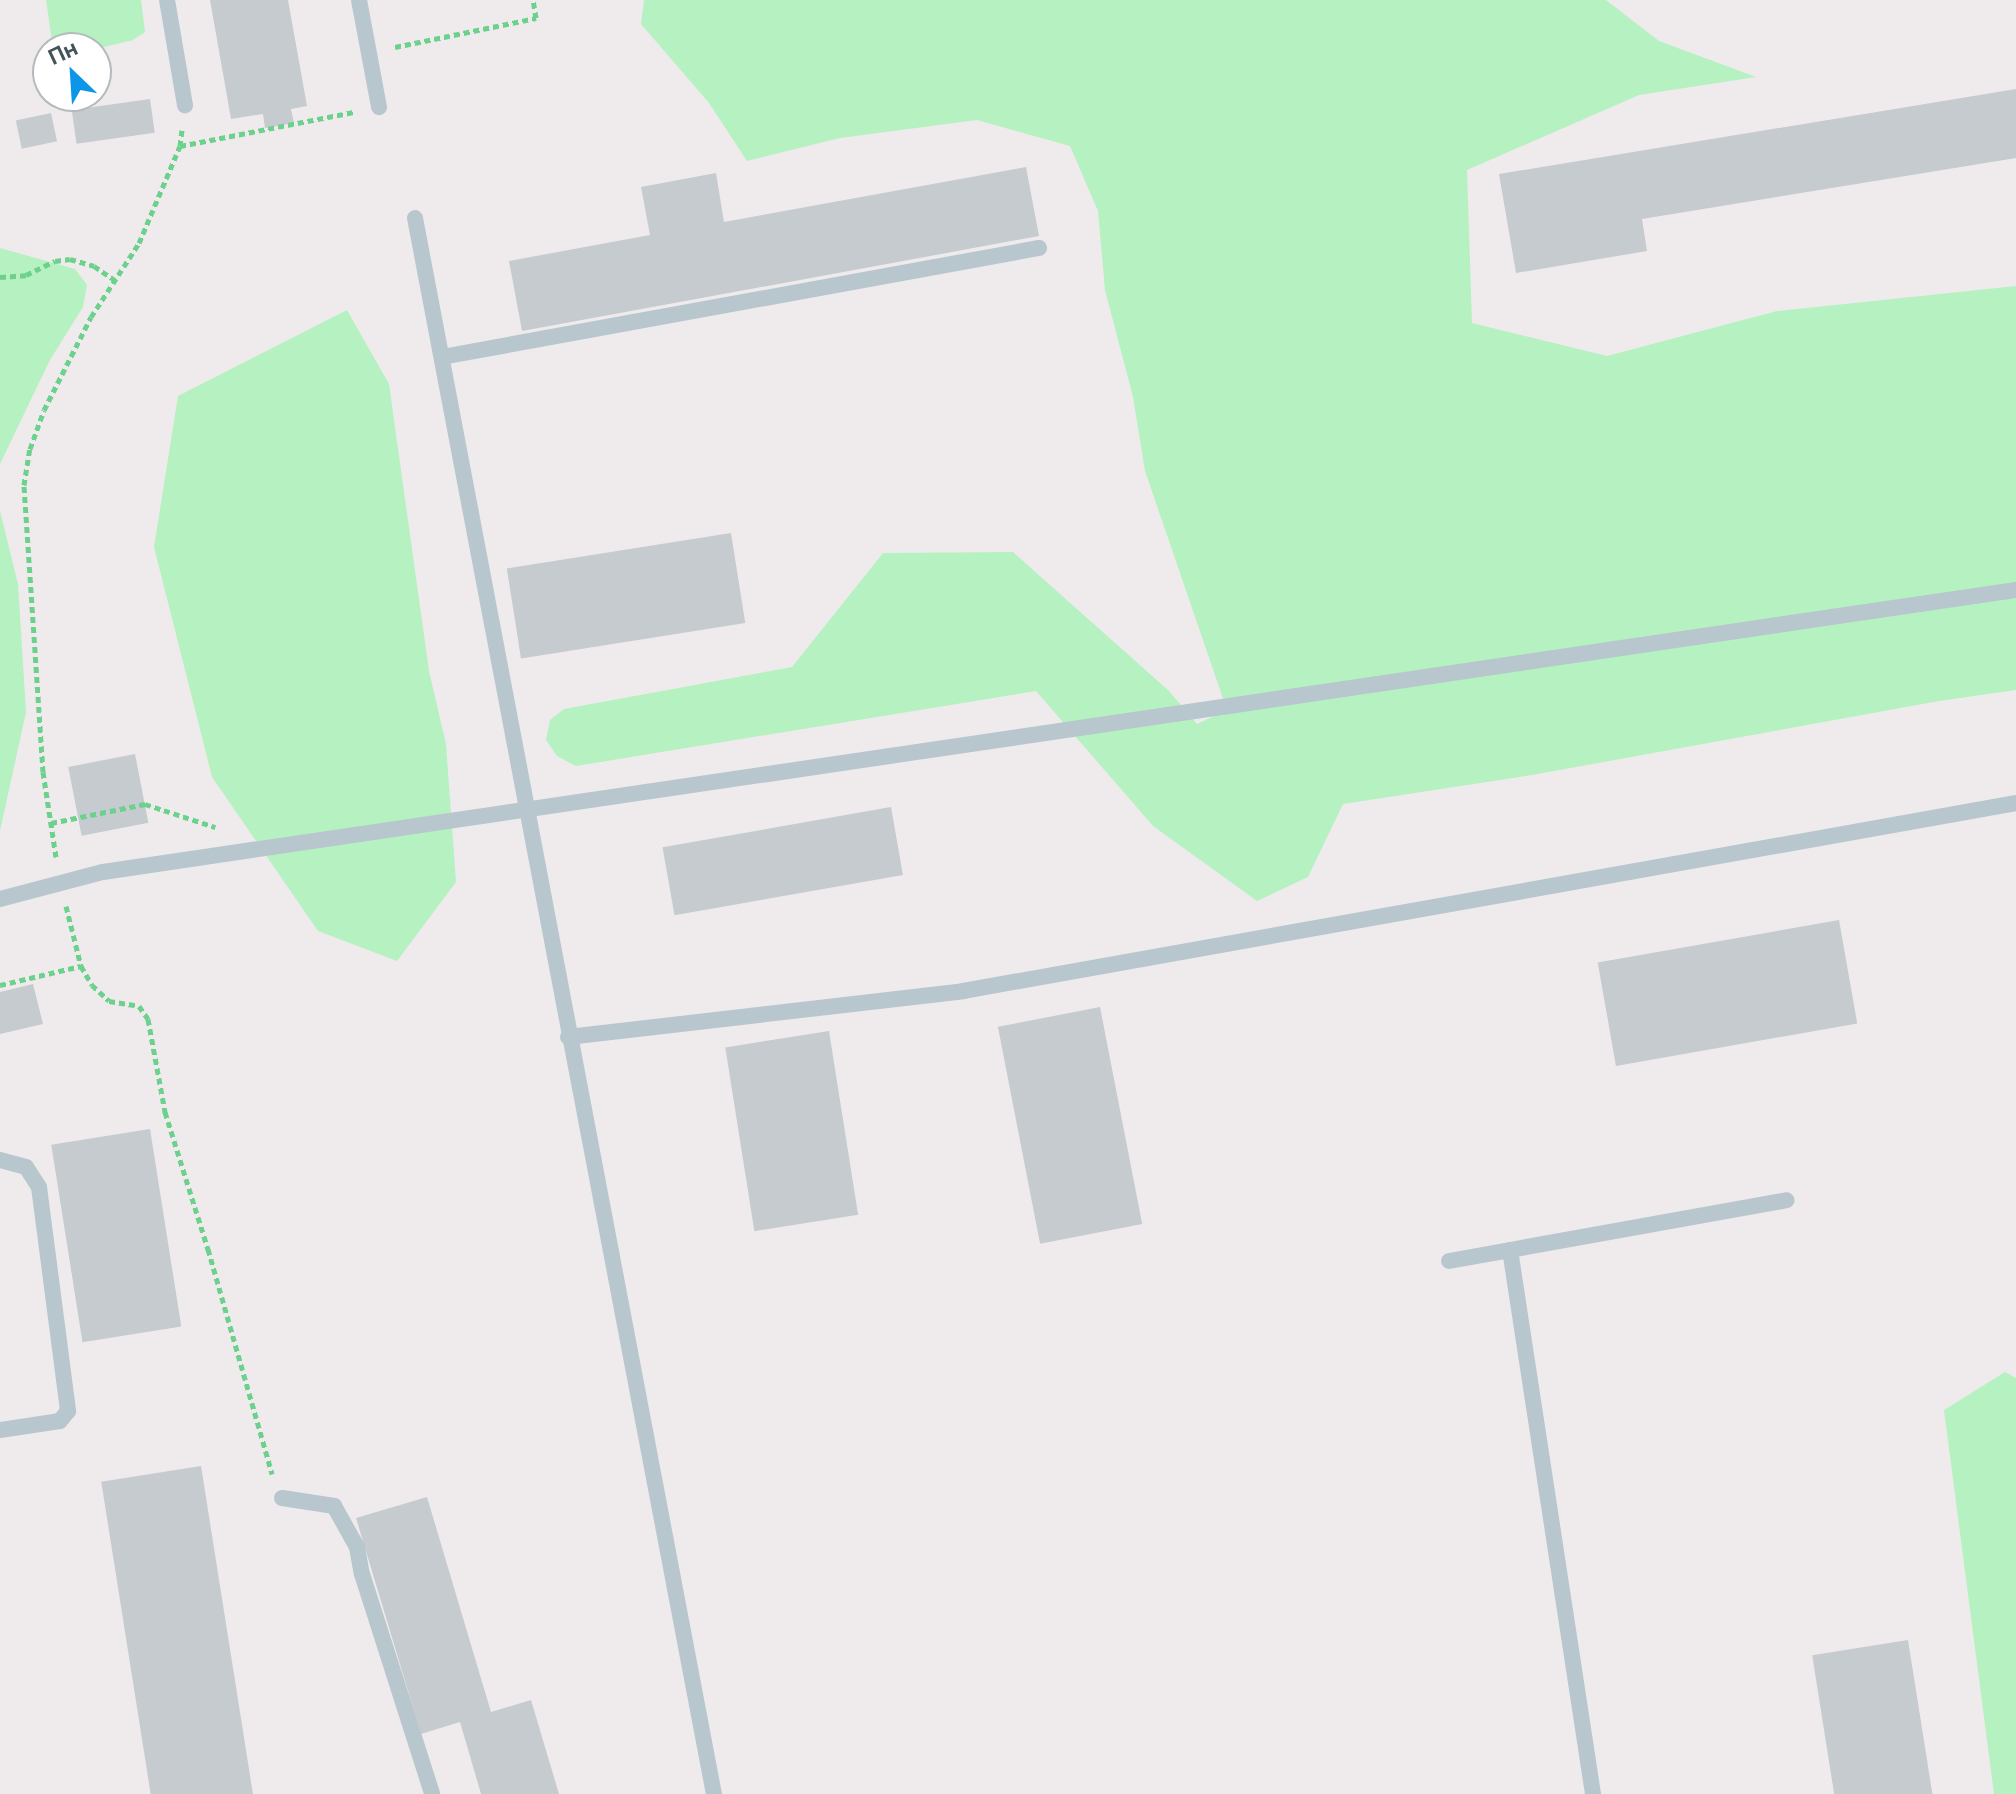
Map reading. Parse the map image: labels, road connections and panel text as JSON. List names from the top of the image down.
{
  "north": "top left"
}
